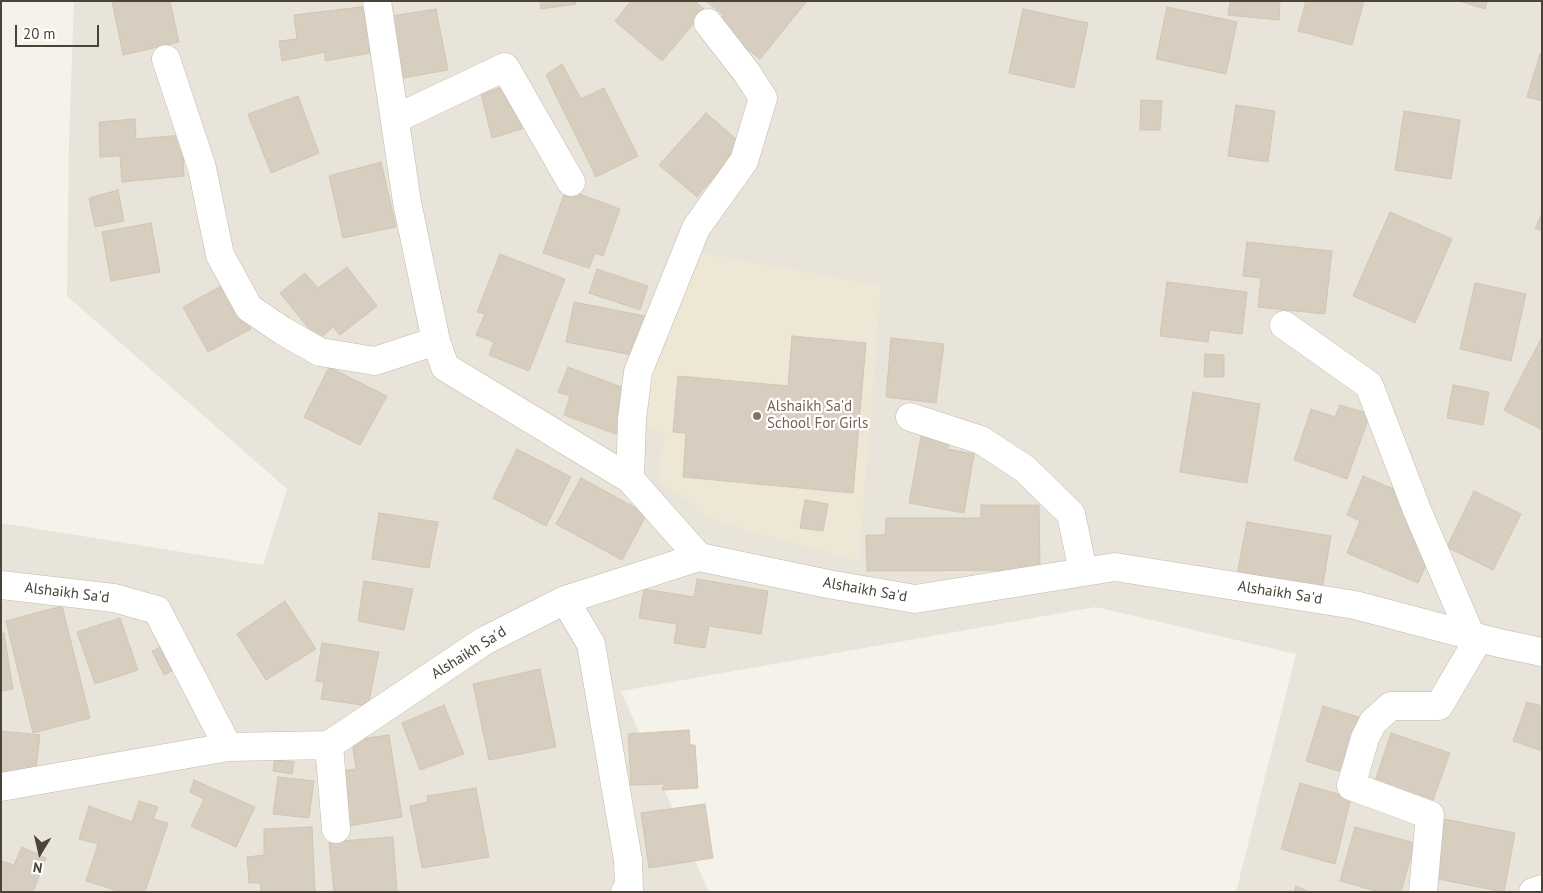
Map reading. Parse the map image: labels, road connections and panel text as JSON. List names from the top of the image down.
{
  "streets": {
    "street": ["Alshaikh Sa'd"]
  },
  "places": ["Alshaikh Sa'd School For Girls"],
  "scale_bar": "20 m",
  "north": "bottom"
}
